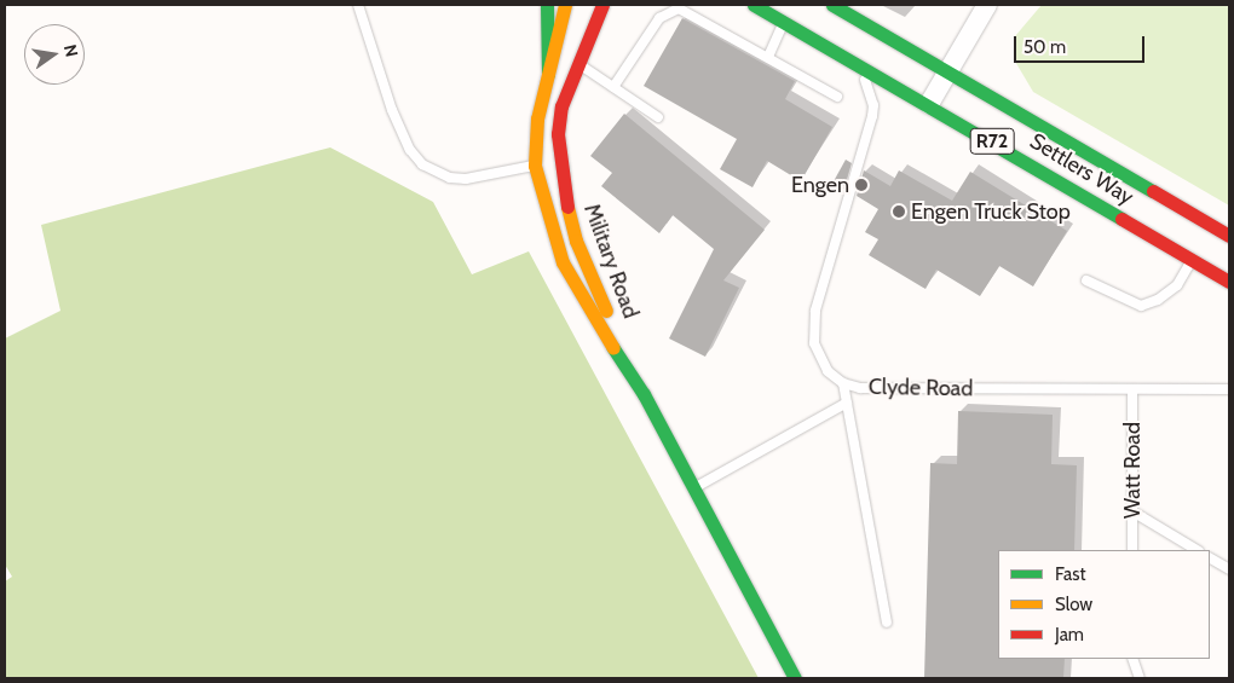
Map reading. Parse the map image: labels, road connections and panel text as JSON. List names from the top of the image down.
{
  "streets": {
    "street": ["R72", "Settlers Way", "Military Road"],
    "lane": ["Clyde Road", "Watt Road"]
  },
  "crossings": [
    ["Settlers Way", "Clyde Road"],
    ["Clyde Road", "Watt Road"]
  ],
  "places": ["Engen", "Engen Truck Stop"],
  "legend": ["Fast", "Slow", "Jam"],
  "scale_bar": "50 m",
  "north": "right"
}
